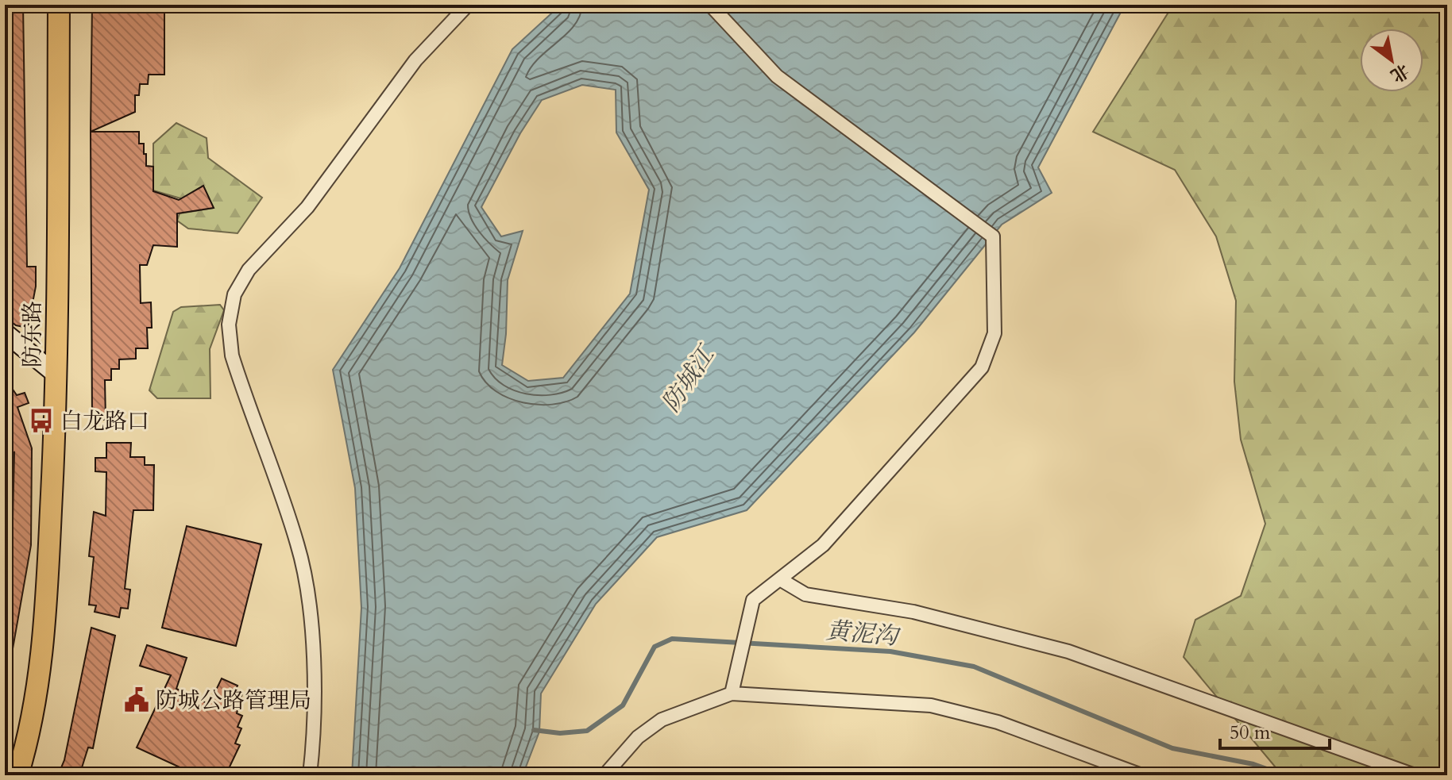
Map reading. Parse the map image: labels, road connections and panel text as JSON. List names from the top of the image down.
{
  "streets": {
    "main road": ["防东路"]
  },
  "water": ["防城江", "黄泥沟"],
  "places": {
    "bus stop": ["白龙路口"],
    "public building": ["防城公路管理局"]
  },
  "scale_bar": "50 m",
  "north": "bottom right"
}
